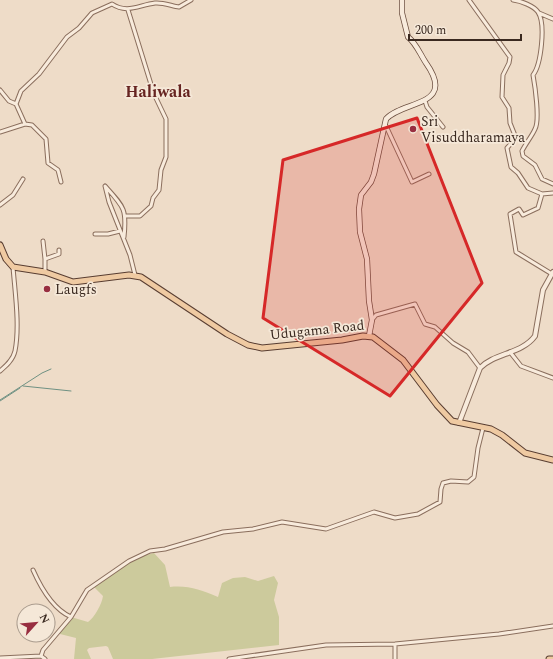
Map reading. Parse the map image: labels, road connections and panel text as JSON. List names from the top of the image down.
{
  "streets": {
    "main road": ["Udugama Road"]
  },
  "districts": ["Haliwala"],
  "places": ["Sri Visuddharamaya", "Laugfs"],
  "scale_bar": "200 m",
  "north": "top right"
}
